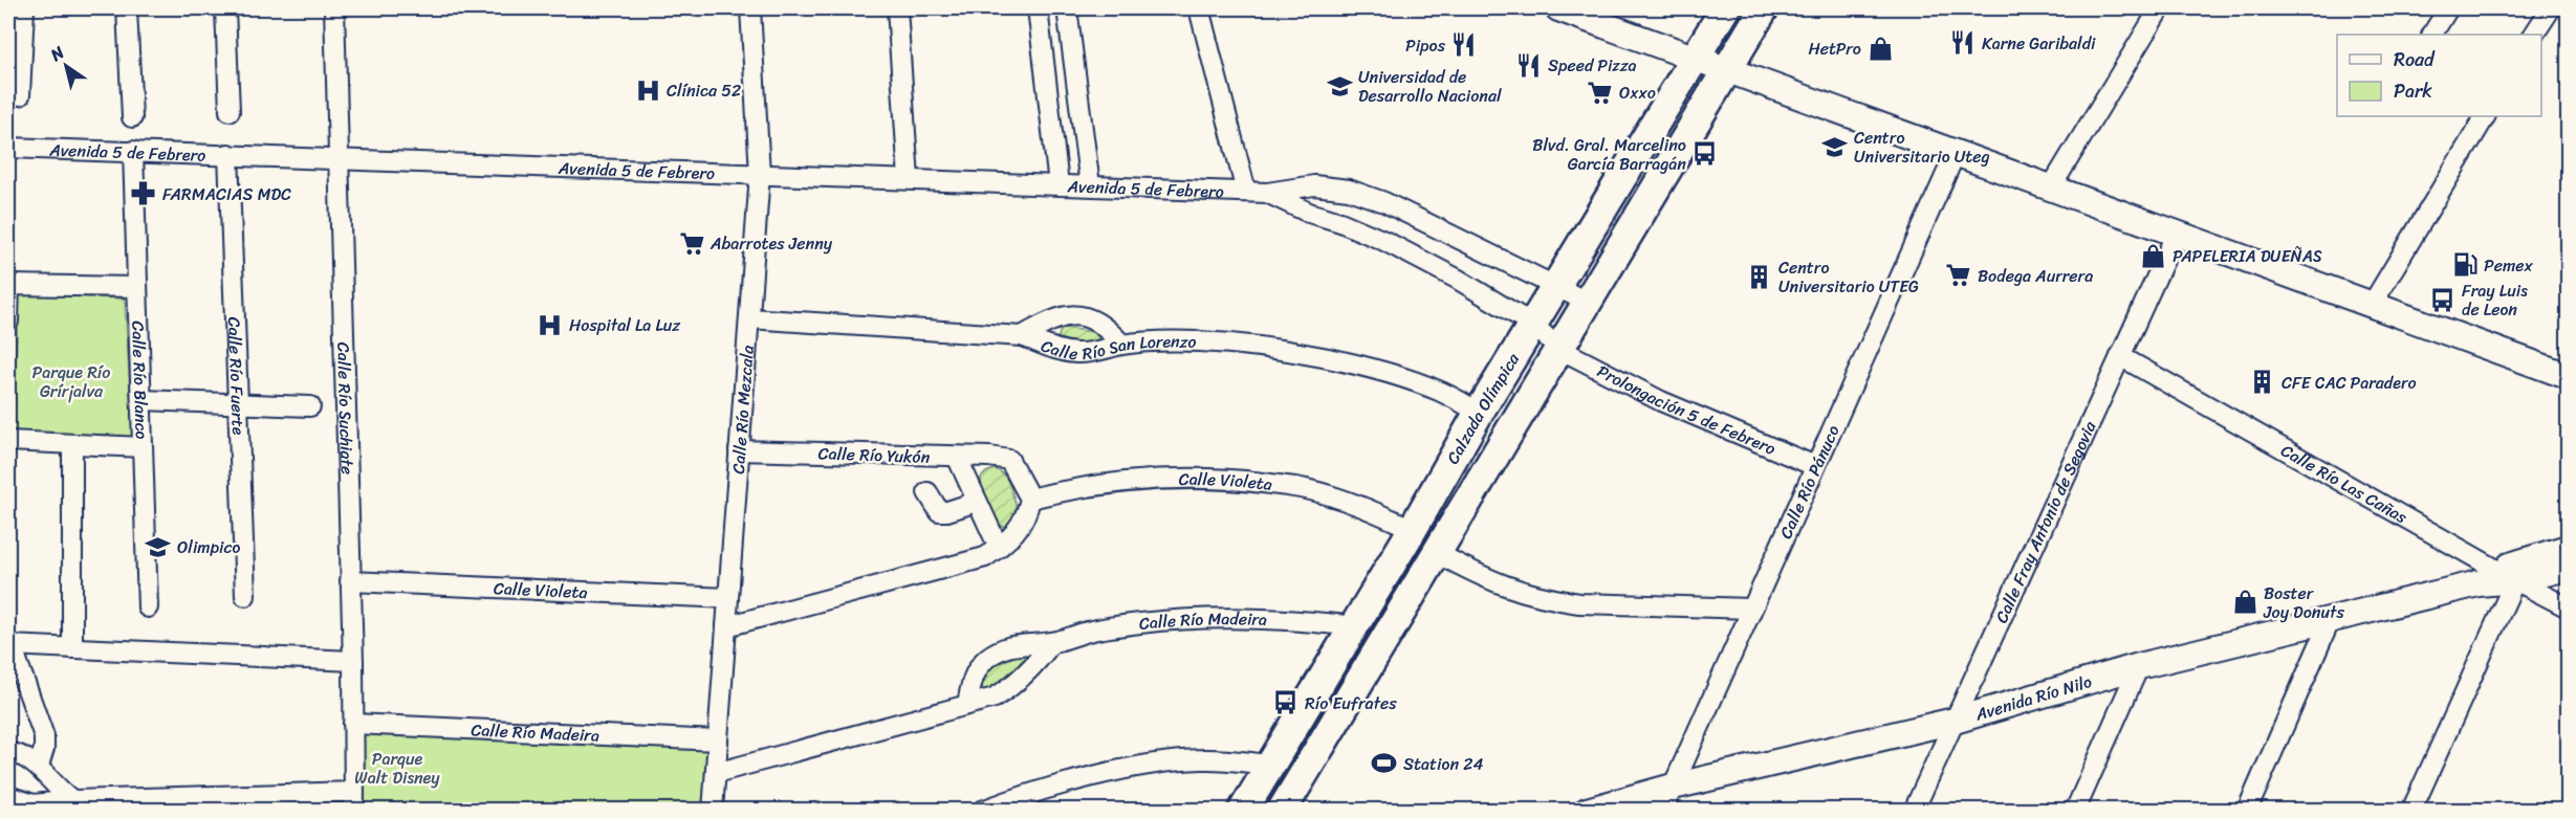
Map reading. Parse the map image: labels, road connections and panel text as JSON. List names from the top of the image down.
{
  "streets": {
    "main road": ["Calzada Olímpica", "Avenida Río Nilo"],
    "street": [
      "Avenida 5 de Febrero",
      "Calle Río San Lorenzo",
      "Calle Río Fuerte",
      "Calle Río Blanco",
      "Calle Río Suchiate",
      "Prolongación 5 de Febrero",
      "Calle Río Mezcala",
      "Calle Río Yukón",
      "Calle Violeta",
      "Calle Río Pánuco",
      "Calle Río Las Cañas",
      "Calle Fray Antonio de Segovia",
      "Calle Río Madeira"
    ]
  },
  "crossings": [
    ["Avenida 5 de Febrero", "Calle Río Fuerte"],
    ["Avenida 5 de Febrero", "Calle Río Blanco"],
    ["Avenida 5 de Febrero", "Calle Río Suchiate"],
    ["Avenida 5 de Febrero", "Calzada Olímpica"],
    ["Avenida 5 de Febrero", "Prolongación 5 de Febrero"],
    ["Avenida 5 de Febrero", "Calle Río Mezcala"],
    ["Calle Río San Lorenzo", "Calzada Olímpica"],
    ["Calle Río San Lorenzo", "Calle Río Mezcala"],
    ["Calle Río Suchiate", "Calle Violeta"],
    ["Calle Río Suchiate", "Calle Río Madeira"],
    ["Calzada Olímpica", "Prolongación 5 de Febrero"],
    ["Calzada Olímpica", "Calle Violeta"],
    ["Calzada Olímpica", "Calle Río Madeira"],
    ["Prolongación 5 de Febrero", "Calle Río Pánuco"],
    ["Calle Río Mezcala", "Calle Río Yukón"],
    ["Calle Río Mezcala", "Calle Violeta"],
    ["Calle Río Mezcala", "Calle Río Madeira"],
    ["Calle Río Yukón", "Calle Violeta"],
    ["Calle Río Pánuco", "Avenida Río Nilo"],
    ["Calle Río Las Cañas", "Calle Fray Antonio de Segovia"],
    ["Calle Río Las Cañas", "Avenida Río Nilo"],
    ["Calle Fray Antonio de Segovia", "Avenida Río Nilo"]
  ],
  "parks": ["Parque Río Grírjalva", "Parque Walt Disney"],
  "places": {
    "restaurant": ["Karne Garibaldi", "Pipos", "Speed Pizza"],
    "shop": ["HetPro", "PAPELERIA DUEÑAS", "Boster Joy Donuts"],
    "school or university": ["Universidad de Desarrollo Nacional", "Centro Universitario Uteg", "Olimpico"],
    "hospital": ["Clínica 52", "Hospital La Luz"],
    "supermarket": ["Oxxo", "Abarrotes Jenny", "Bodega Aurrera"],
    "bus stop": ["Blvd. Gral. Marcelino García Barragán", "Fray Luis de Leon", "Río Eufrates"],
    "pharmacy": ["FARMACIAS MDC"],
    "fuel station": ["Pemex"],
    "building": ["Centro Universitario UTEG", "CFE CAC Paradero"],
    "sports": ["Station 24"]
  },
  "legend": ["Road", "Park"],
  "north": "top left"
}
